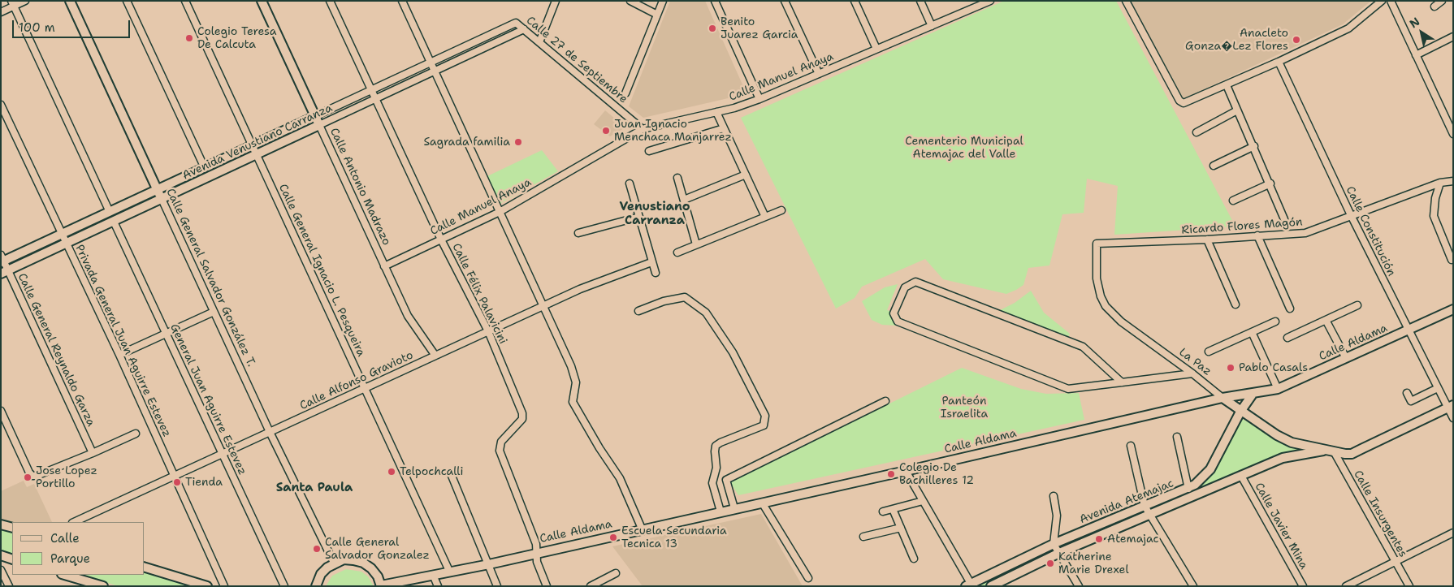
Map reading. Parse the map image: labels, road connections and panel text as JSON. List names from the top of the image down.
{
  "streets": {
    "street": [
      "Calle 27 de Septiembre",
      "Calle Manuel Anaya",
      "Avenida Venustiano Carranza",
      "Calle Antonio Madrazo",
      "Ricardo Flores Magón",
      "Calle Constitución",
      "Calle General Ignacio L. Pesqueira",
      "Calle General Salvador González T.",
      "Calle Félix Palavicini",
      "Privada General Juan Aguirre Estevez",
      "Calle Aldama",
      "Calle General Reynaldo Garza",
      "La Paz",
      "Calle Alfonso Gravioto",
      "General Juan Aguirre Estevez",
      "Avenida Atemajac",
      "Calle Insurgentes",
      "Calle Javier Mina"
    ]
  },
  "crossings": [
    ["Calle 27 de Septiembre", "Calle Manuel Anaya"],
    ["Calle 27 de Septiembre", "Avenida Venustiano Carranza"],
    ["Calle Manuel Anaya", "Calle Antonio Madrazo"],
    ["Calle Manuel Anaya", "Calle Félix Palavicini"],
    ["Avenida Venustiano Carranza", "Calle Antonio Madrazo"],
    ["Avenida Venustiano Carranza", "Calle General Ignacio L. Pesqueira"],
    ["Avenida Venustiano Carranza", "Calle General Salvador González T."],
    ["Avenida Venustiano Carranza", "Calle Félix Palavicini"],
    ["Avenida Venustiano Carranza", "Privada General Juan Aguirre Estevez"],
    ["Avenida Venustiano Carranza", "Calle General Reynaldo Garza"],
    ["Avenida Venustiano Carranza", "General Juan Aguirre Estevez"],
    ["Calle Antonio Madrazo", "Calle Alfonso Gravioto"],
    ["Ricardo Flores Magón", "Calle Constitución"],
    ["Ricardo Flores Magón", "La Paz"],
    ["Calle Constitución", "Calle Aldama"],
    ["Calle Constitución", "La Paz"],
    ["Calle General Ignacio L. Pesqueira", "Calle Aldama"],
    ["Calle General Ignacio L. Pesqueira", "Calle Alfonso Gravioto"],
    ["Calle General Salvador González T.", "Calle Alfonso Gravioto"],
    ["Calle Félix Palavicini", "Calle Aldama"],
    ["Calle Félix Palavicini", "Calle Alfonso Gravioto"],
    ["Privada General Juan Aguirre Estevez", "Calle Alfonso Gravioto"],
    ["Calle Aldama", "La Paz"],
    ["Calle Aldama", "Avenida Atemajac"],
    ["La Paz", "Avenida Atemajac"],
    ["La Paz", "Calle Insurgentes"],
    ["Calle Alfonso Gravioto", "General Juan Aguirre Estevez"],
    ["Avenida Atemajac", "Calle Javier Mina"]
  ],
  "districts": ["Venustiano Carranza", "Santa Paula"],
  "parks": ["Cementerio Municipal Atemajac del Valle", "Panteón Israelita"],
  "places": [
    "Benito Juarez Garcia",
    "Colegio Teresa De Calcuta",
    "Anacleto Gonza�Lez Flores",
    "Juan Ignacio Menchaca Manjarrez",
    "Sagrada familia",
    "Pablo Casals",
    "Telpochcalli",
    "Colegio De Bachilleres 12",
    "Jose Lopez Portillo",
    "Tienda",
    "Escuela Secundaria Tecnica 13",
    "Atemajac",
    "Calle General Salvador Gonzalez",
    "Katherine Marie Drexel"
  ],
  "legend": ["Calle", "Parque"],
  "scale_bar": "100 m",
  "north": "top left"
}
